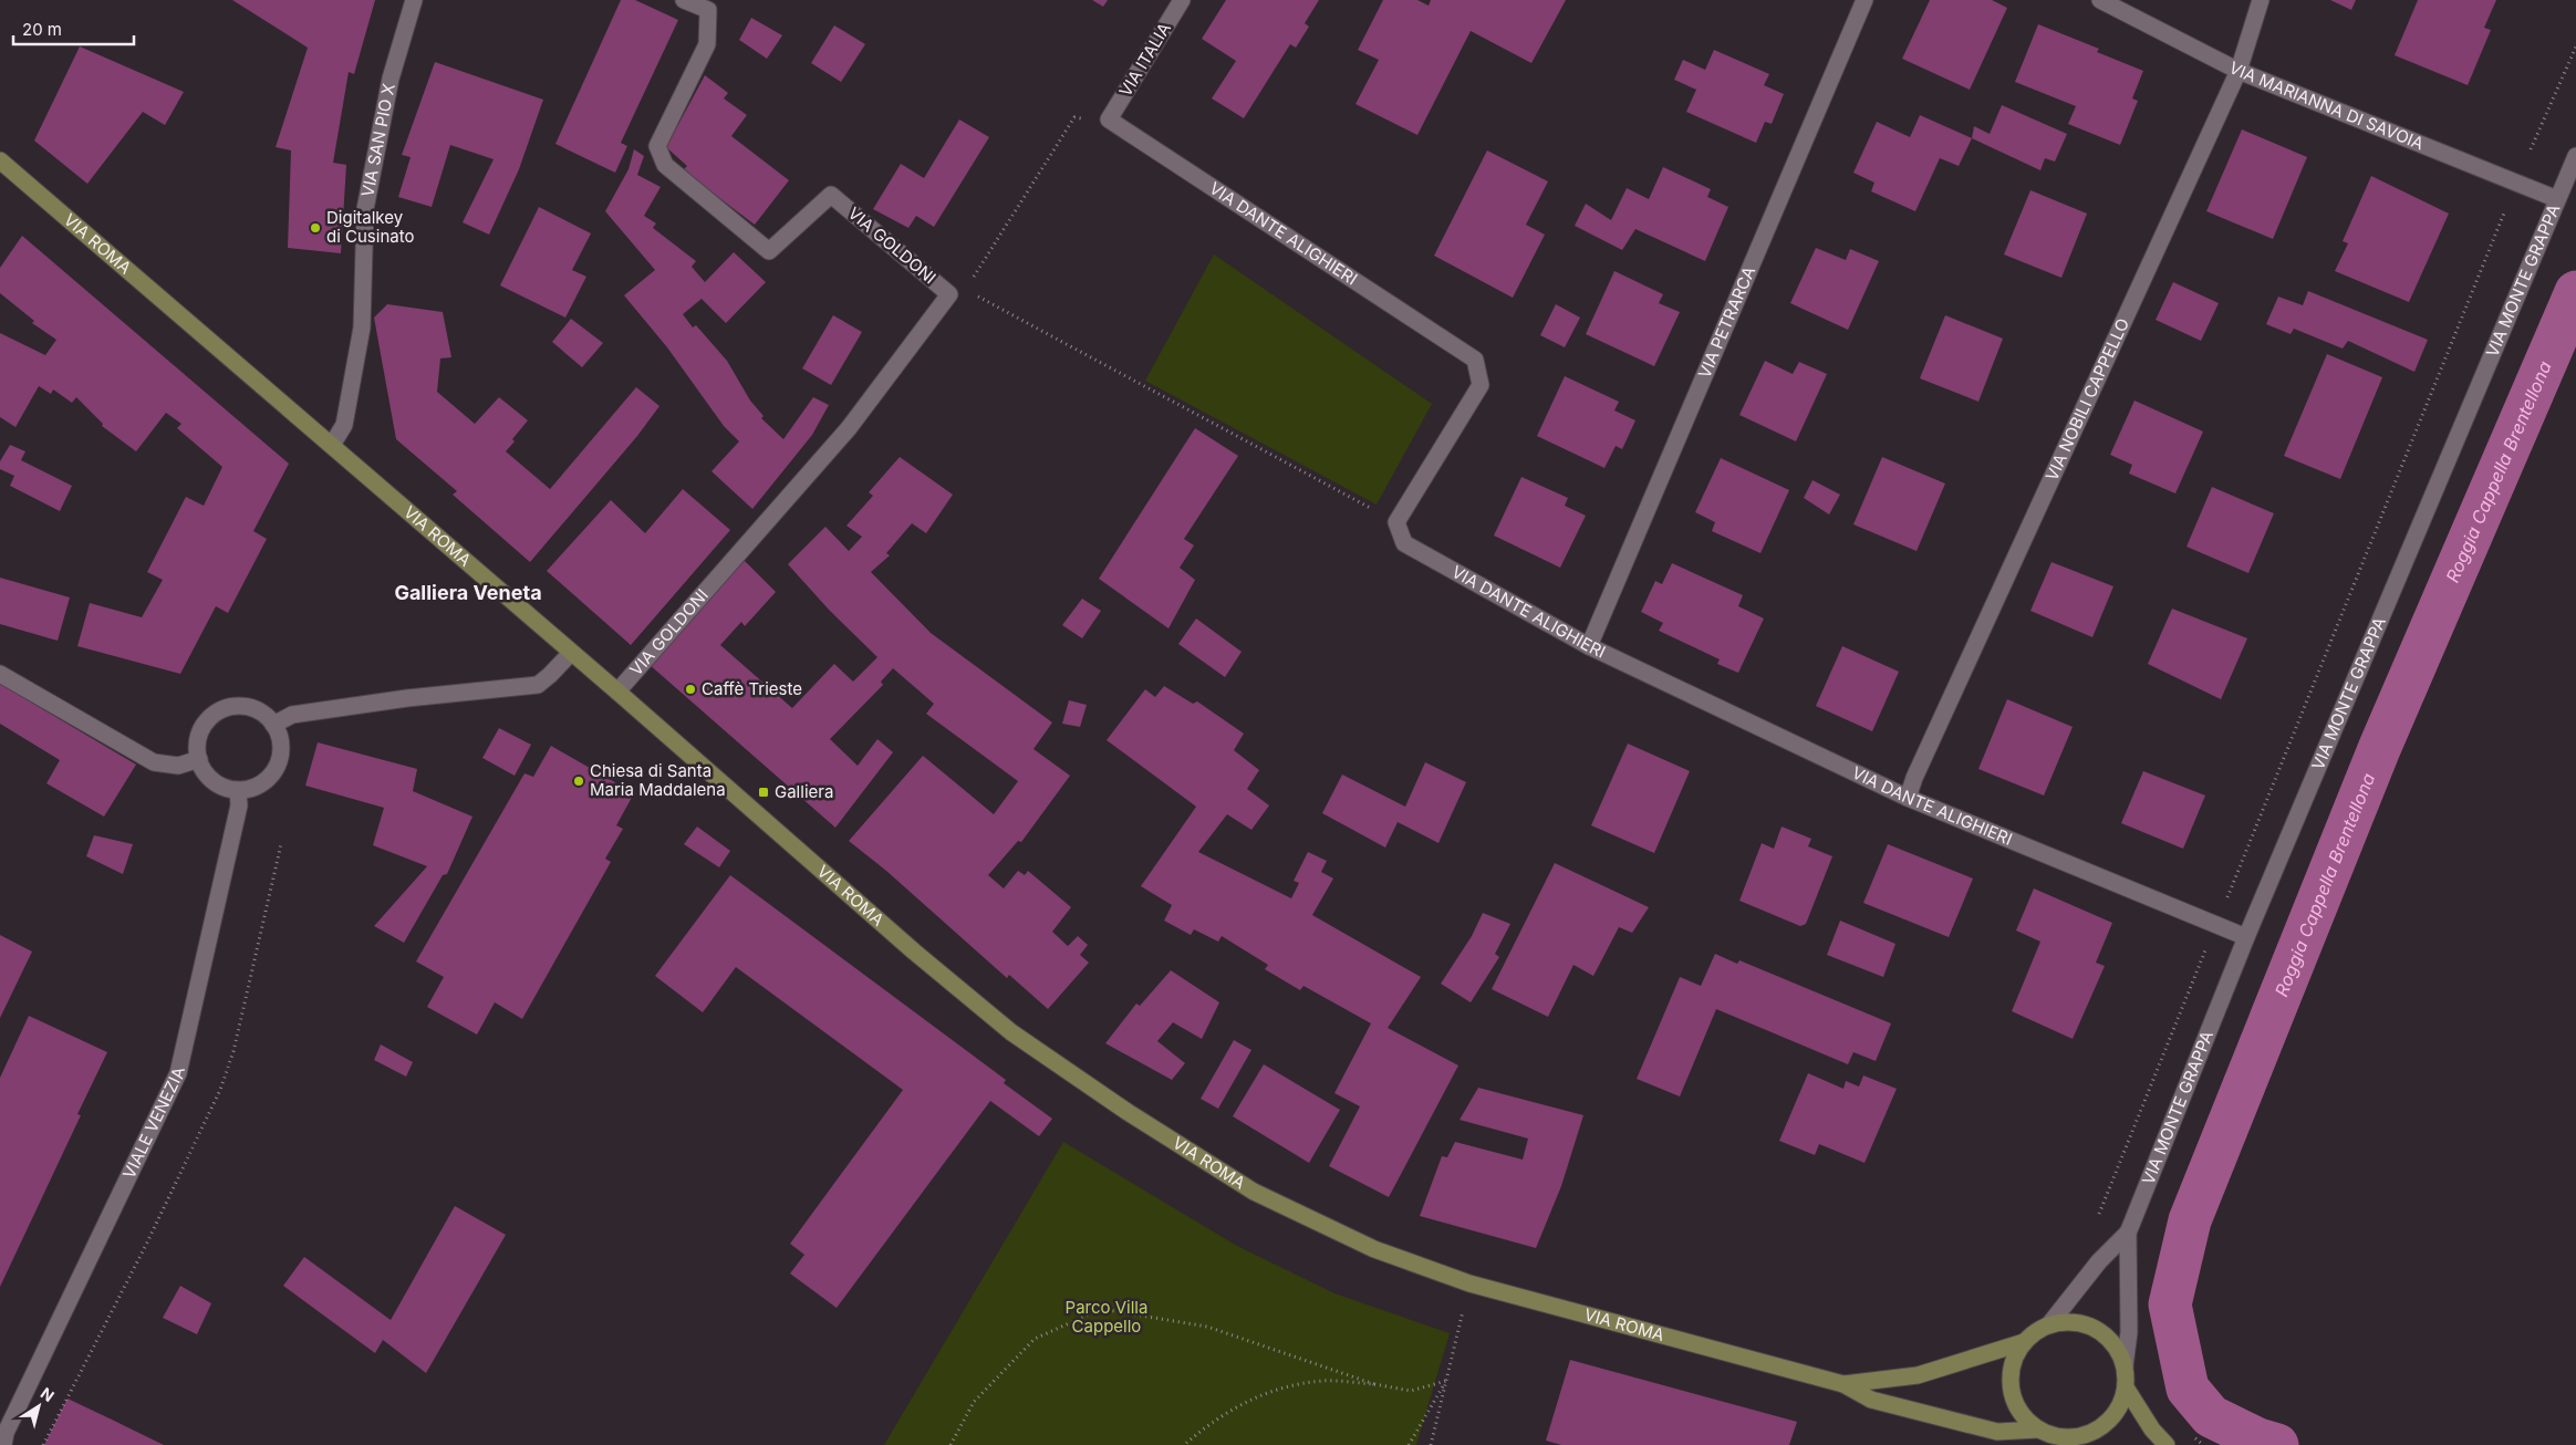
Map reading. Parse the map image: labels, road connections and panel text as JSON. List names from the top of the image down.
{
  "streets": {
    "main road": ["VIA ROMA"],
    "street": [
      "VIA ITALIA",
      "VIA MARIANNA DI SAVOIA",
      "VIA SAN PIO X",
      "VIA DANTE ALIGHIERI",
      "VIA GOLDONI",
      "VIA MONTE GRAPPA",
      "VIA PETRARCA",
      "VIA NOBILI CAPPELLO",
      "VIALE VENEZIA"
    ]
  },
  "crossings": [
    ["VIA ITALIA", "VIA DANTE ALIGHIERI"],
    ["VIA MARIANNA DI SAVOIA", "VIA MONTE GRAPPA"],
    ["VIA MARIANNA DI SAVOIA", "VIA NOBILI CAPPELLO"],
    ["VIA SAN PIO X", "VIA ROMA"],
    ["VIA DANTE ALIGHIERI", "VIA MONTE GRAPPA"],
    ["VIA DANTE ALIGHIERI", "VIA PETRARCA"],
    ["VIA DANTE ALIGHIERI", "VIA NOBILI CAPPELLO"],
    ["VIA ROMA", "VIA GOLDONI"],
    ["VIA ROMA", "VIA MONTE GRAPPA"]
  ],
  "districts": ["Galliera Veneta"],
  "water": ["Roggia Cappella Brentellona"],
  "parks": ["Parco Villa Cappello"],
  "places": {
    "other": ["Digitalkey di Cusinato", "Caffè Trieste", "Chiesa di Santa Maria Maddalena"],
    "transit": ["Galliera"]
  },
  "scale_bar": "20 m",
  "north": "top right"
}
